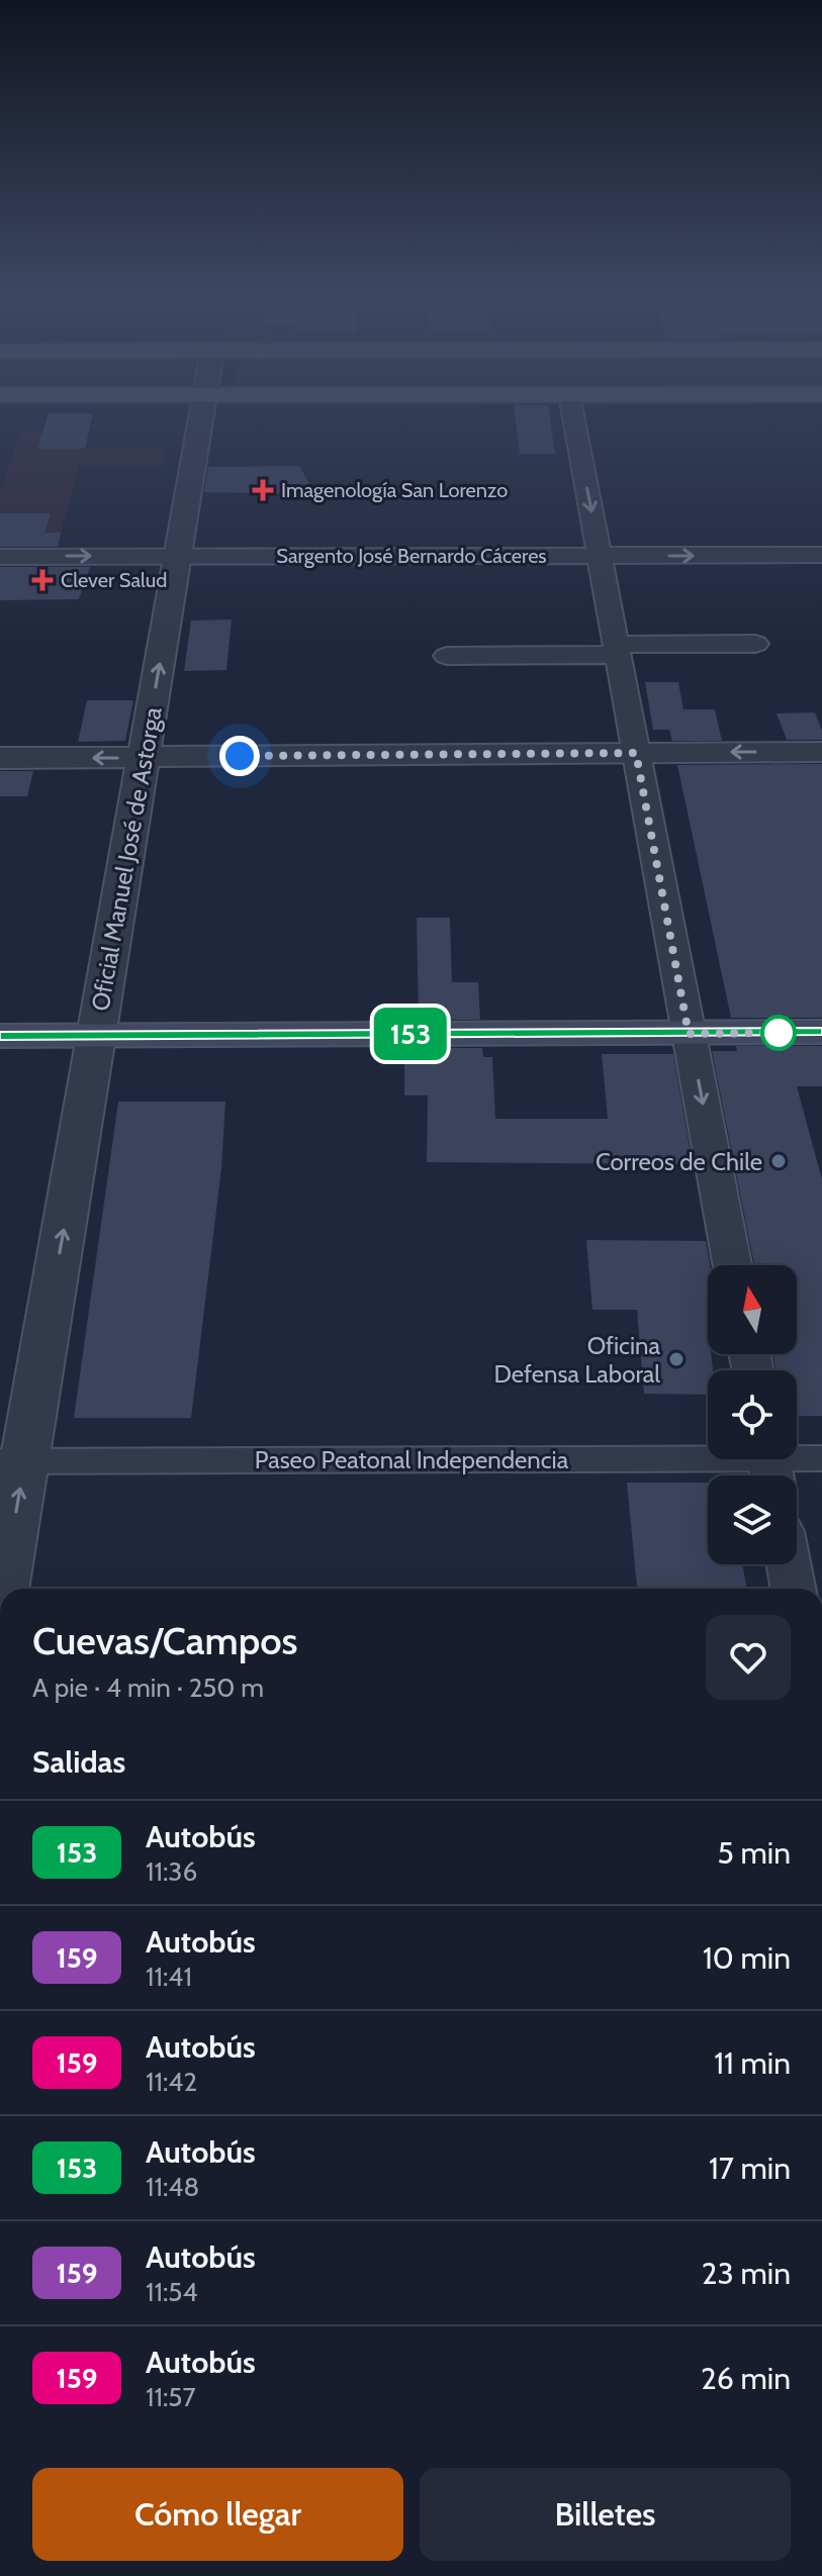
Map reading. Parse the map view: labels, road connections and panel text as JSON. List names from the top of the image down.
{
  "streets": {
    "street": ["Sargento José Bernardo Cáceres", "Oficial Manuel José de Astorga", "Paseo Peatonal Independencia"]
  },
  "crossings": [
    ["Sargento José Bernardo Cáceres", "Oficial Manuel José de Astorga"],
    ["Oficial Manuel José de Astorga", "Paseo Peatonal Independencia"]
  ],
  "one_way": ["Oficial Manuel José de Astorga"],
  "places": {
    "health": ["Imagenología San Lorenzo", "Clever Salud"],
    "other": ["Correos de Chile", "Oficina Defensa Laboral"]
  },
  "lines": ["bus line 153"],
  "north": "top",
  "page": {
    "on_map": "153",
    "heading": [
      ["Cuevas/Campos", "A pie · 4 min · 250 m"],
      "Salidas"
    ],
    "list": [
      {
        "mark": "153",
        "name": "Autobús",
        "note": "11:36",
        "value": "5 min"
      },
      {
        "mark": "159",
        "name": "Autobús",
        "note": "11:41",
        "value": "10 min"
      },
      {
        "mark": "159",
        "name": "Autobús",
        "note": "11:42",
        "value": "11 min"
      },
      {
        "mark": "153",
        "name": "Autobús",
        "note": "11:48",
        "value": "17 min"
      },
      {
        "mark": "159",
        "name": "Autobús",
        "note": "11:54",
        "value": "23 min"
      },
      {
        "mark": "159",
        "name": "Autobús",
        "note": "11:57",
        "value": "26 min"
      }
    ],
    "buttons": ["Cómo llegar", "Billetes"]
  }
}
